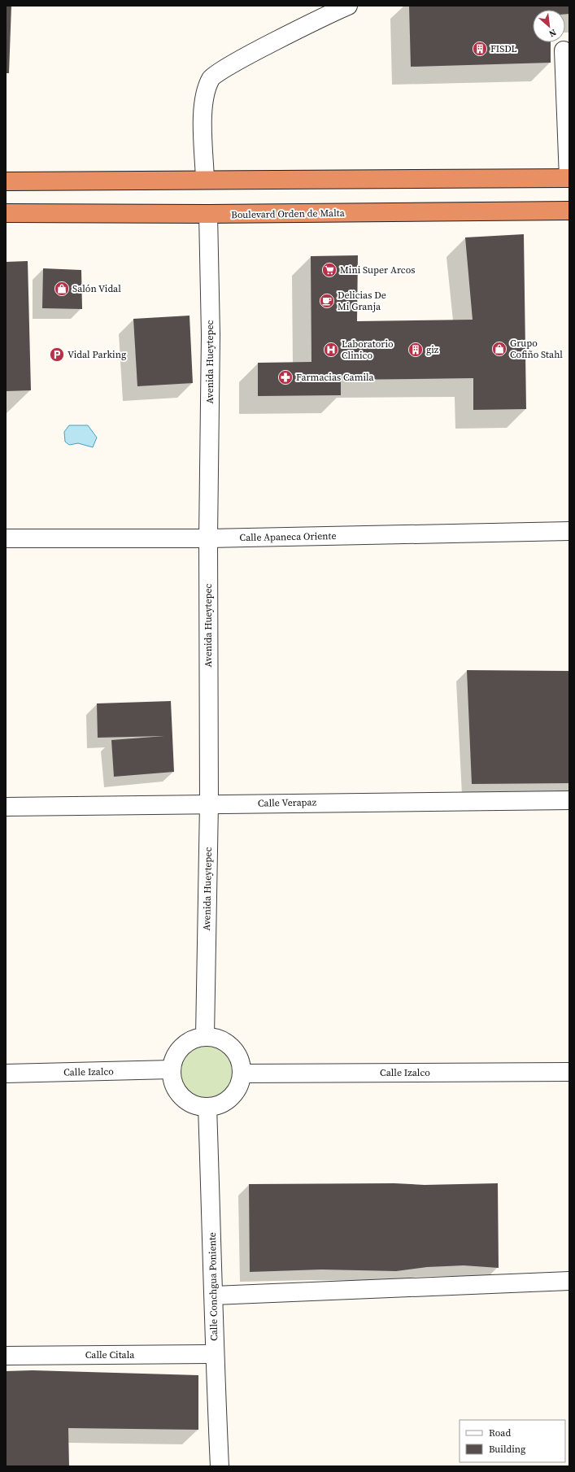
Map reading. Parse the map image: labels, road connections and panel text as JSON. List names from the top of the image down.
{
  "streets": {
    "highway": ["Boulevard Orden de Malta"],
    "street": [
      "Avenida Hueytepec",
      "Calle Apaneca Oriente",
      "Calle Verapaz",
      "Calle Izalco",
      "Calle Conchgua Poniente",
      "Calle Citala"
    ]
  },
  "crossings": [
    ["Boulevard Orden de Malta", "Avenida Hueytepec"],
    ["Avenida Hueytepec", "Calle Apaneca Oriente"],
    ["Avenida Hueytepec", "Calle Verapaz"],
    ["Avenida Hueytepec", "Calle Izalco"],
    ["Avenida Hueytepec", "Calle Conchgua Poniente"],
    ["Calle Izalco", "Calle Conchgua Poniente"],
    ["Calle Conchgua Poniente", "Calle Citala"]
  ],
  "places": {
    "building": ["FISDL", "giz"],
    "supermarket": ["Mini Super Arcos"],
    "shop": ["Salón Vidal", "Grupo Cofiño Stahl"],
    "cafe": ["Delicias De Mi Granja"],
    "hospital": ["Laboratorio Clinico"],
    "parking": ["Vidal Parking"],
    "pharmacy": ["Farmacias Camila"]
  },
  "legend": ["Road", "Building"],
  "north": "bottom right"
}
